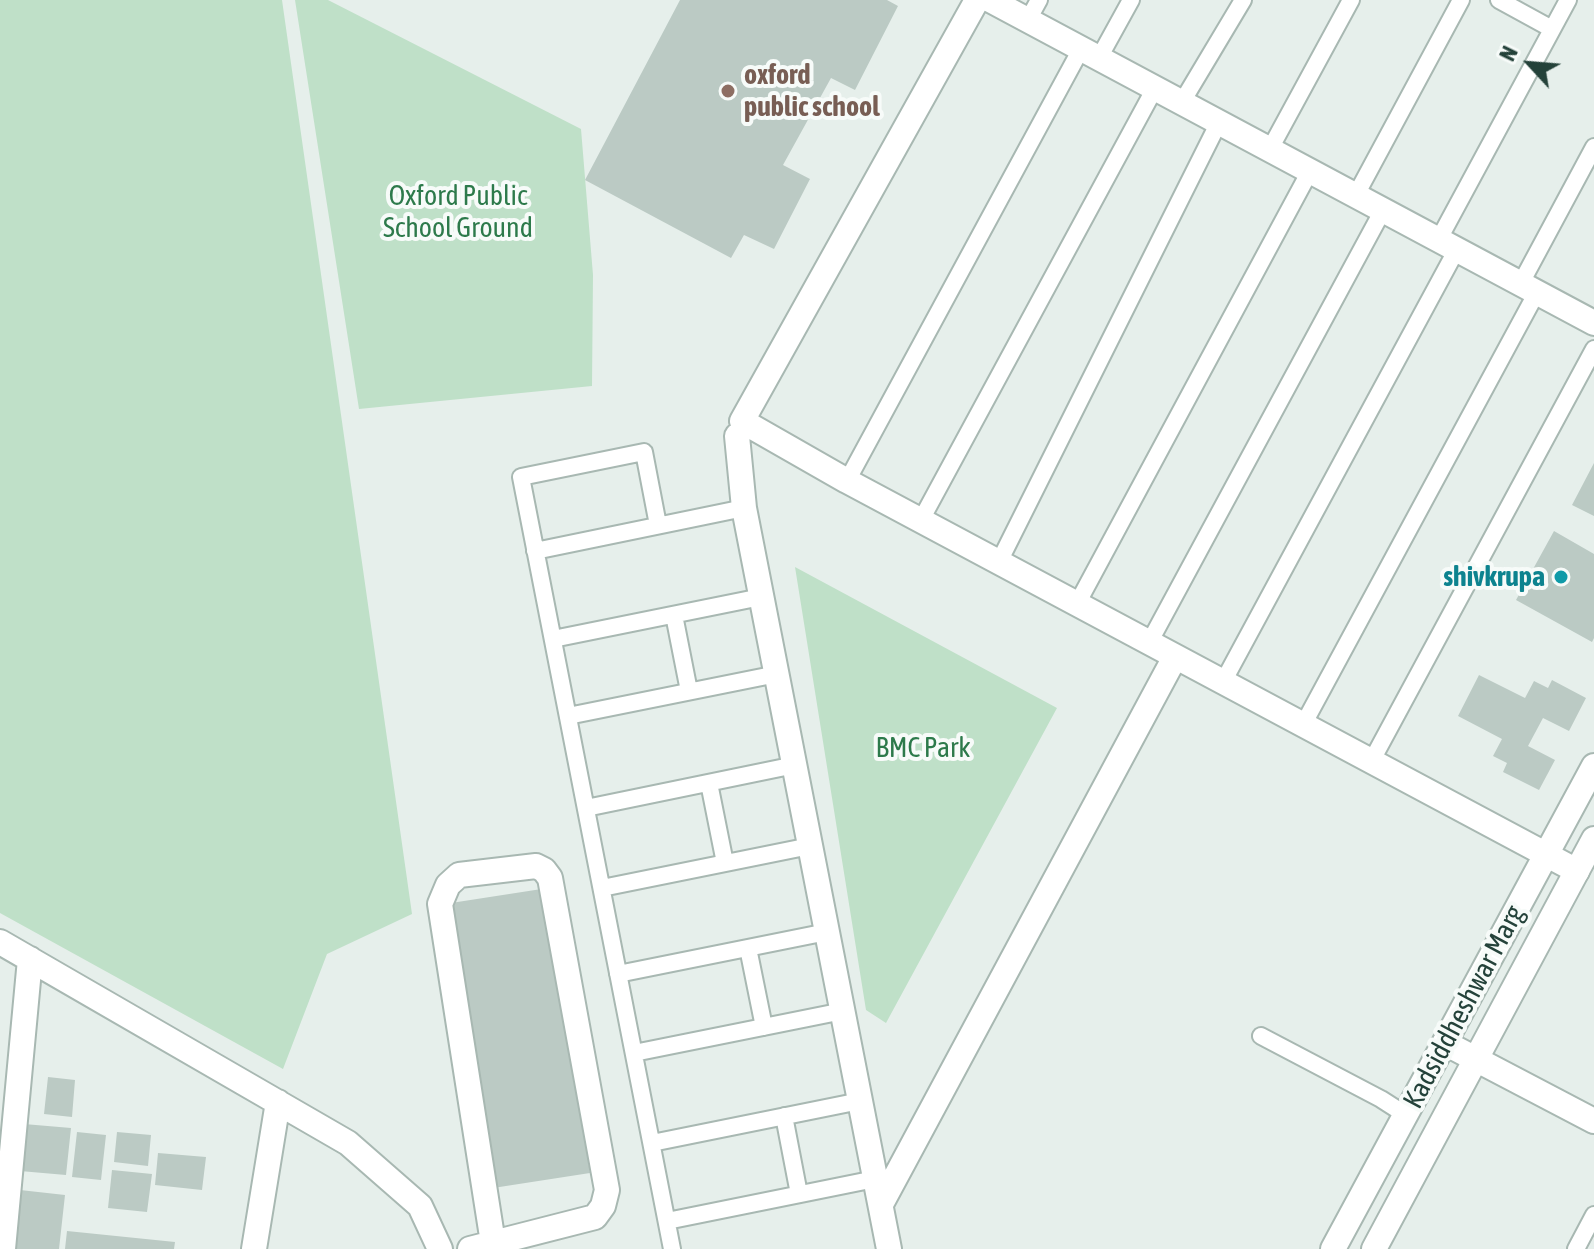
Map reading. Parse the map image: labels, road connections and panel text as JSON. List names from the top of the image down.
{
  "streets": {
    "street": ["Kadsiddheshwar Marg"]
  },
  "parks": ["Oxford Public School Ground", "BMC Park"],
  "places": ["oxford public school", "shivkrupa"],
  "north": "top left"
}
